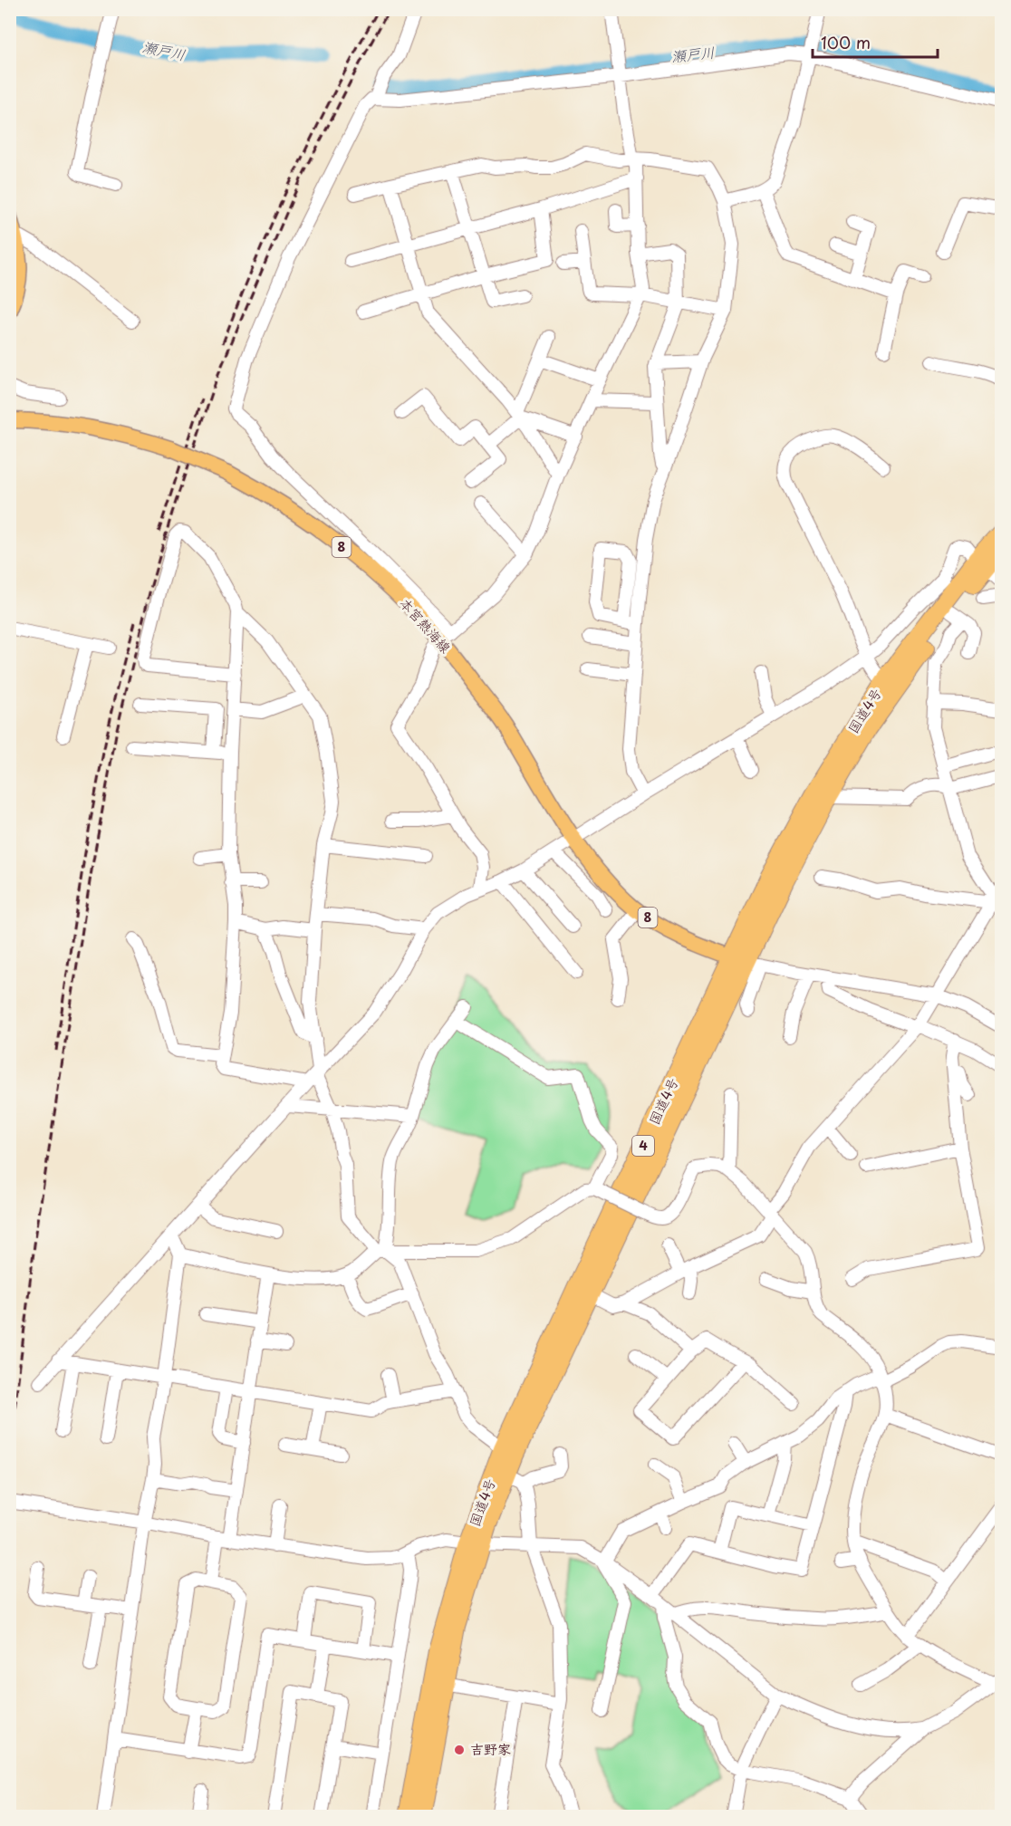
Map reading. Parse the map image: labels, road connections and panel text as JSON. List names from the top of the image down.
{
  "streets": {
    "highway": ["国道4号", "4"],
    "main road": ["8", "本宮熱海線"]
  },
  "crossings": [
    ["本宮熱海線", "国道4号"]
  ],
  "water": ["瀬戸川"],
  "places": ["吉野家"],
  "scale_bar": "100 m"
}
